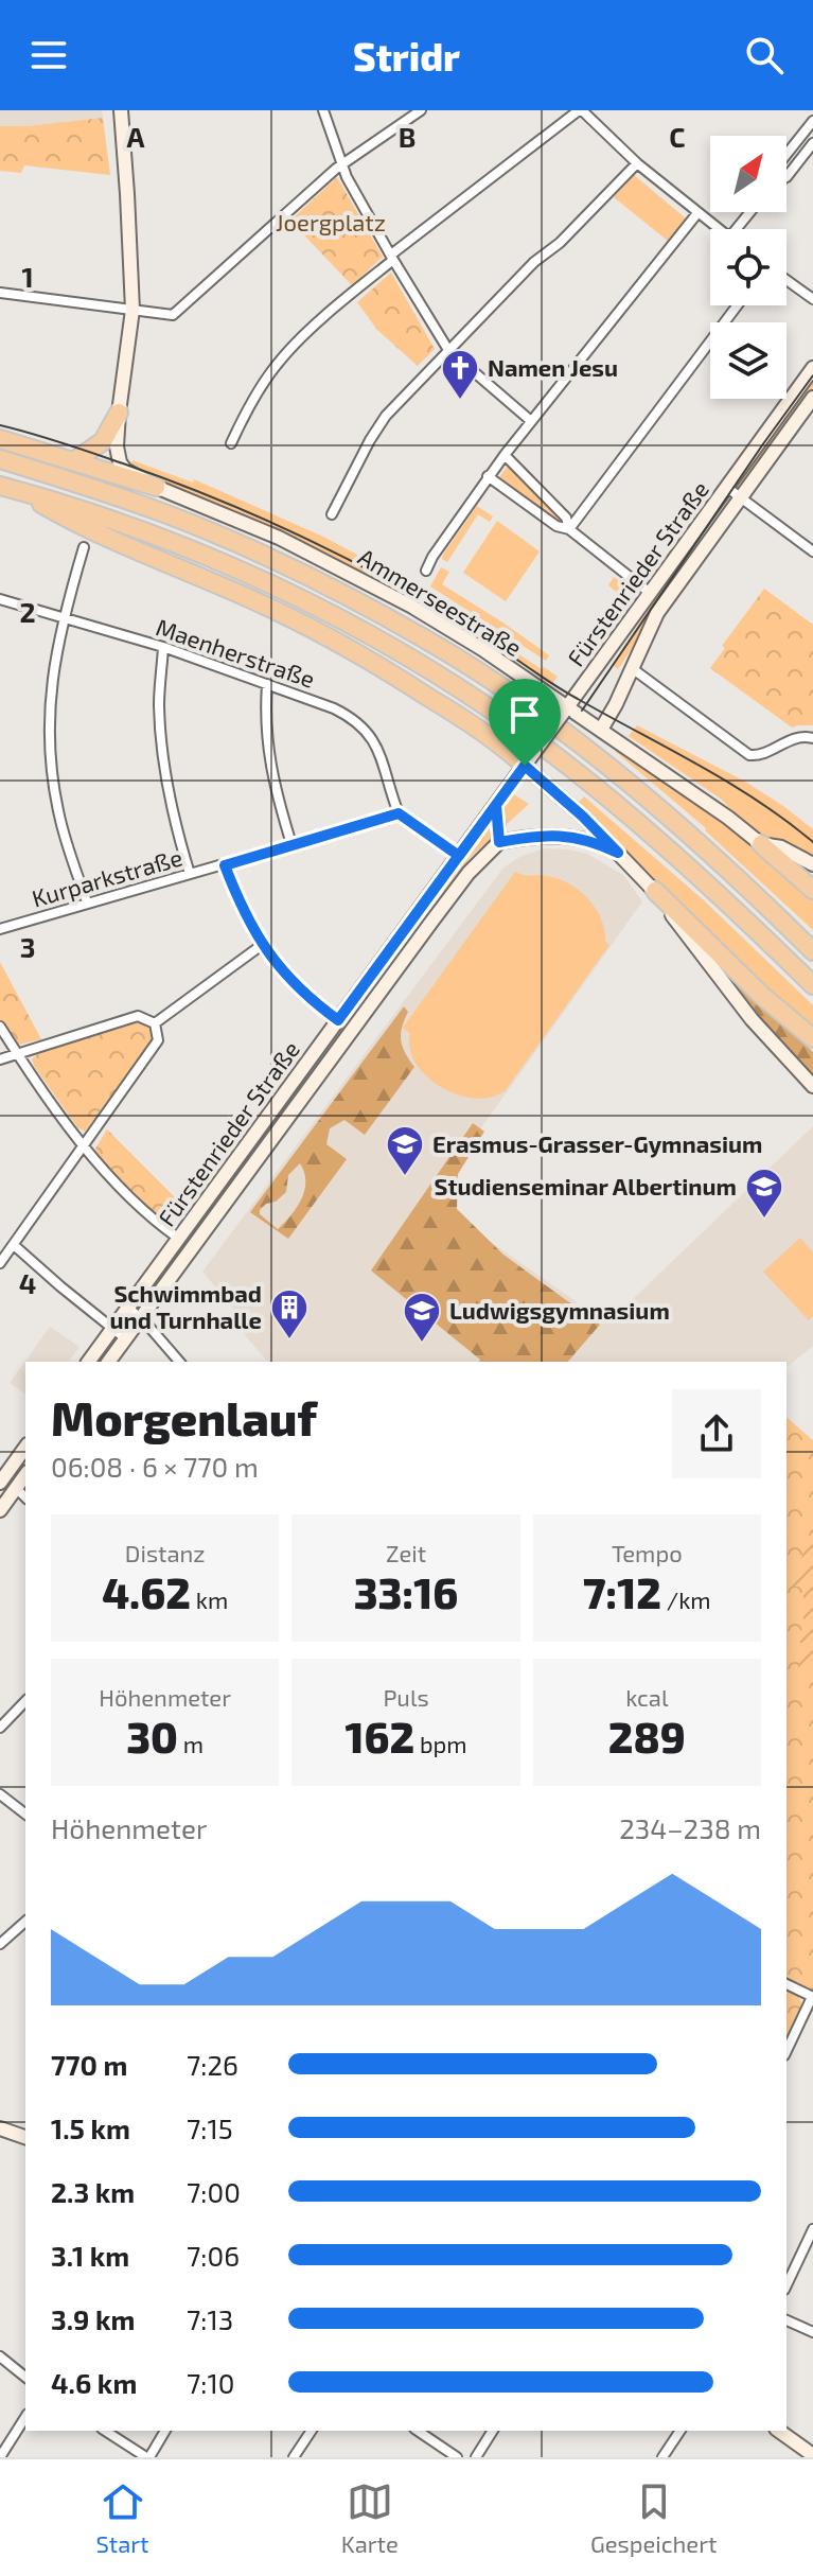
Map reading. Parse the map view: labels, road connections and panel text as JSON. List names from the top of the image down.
{
  "streets": {
    "main road": ["Fürstenrieder Straße", "Ammerseestraße"],
    "street": ["Maenherstraße", "Kurparkstraße"]
  },
  "crossings": [
    ["Fürstenrieder Straße", "Ammerseestraße"],
    ["Maenherstraße", "Kurparkstraße"]
  ],
  "parks": ["Joergplatz"],
  "places": {
    "church": ["Namen Jesu"],
    "school or university": ["Erasmus-Grasser-Gymnasium", "Studienseminar Albertinum", "Ludwigsgymnasium"],
    "building": ["Schwimmbad und Turnhalle"]
  },
  "north": "top right",
  "page": {
    "header": "Stridr",
    "heading": ["Morgenlauf", "06:08 · 6 × 770 m"],
    "stats": [
      ["Distanz", "4.62 km"],
      ["Zeit", "33:16"],
      ["Tempo", "7:12 /km"],
      ["Höhenmeter", "30 m"],
      ["Puls", "162 bpm"],
      ["kcal", "289"]
    ],
    "chart": ["Höhenmeter", "234–238 m"],
    "list": [
      {
        "name": "770 m",
        "note": "7:26"
      },
      {
        "name": "1.5 km",
        "note": "7:15"
      },
      {
        "name": "2.3 km",
        "note": "7:00"
      },
      {
        "name": "3.1 km",
        "note": "7:06"
      },
      {
        "name": "3.9 km",
        "note": "7:13"
      },
      {
        "name": "4.6 km",
        "note": "7:10"
      }
    ],
    "tabs": ["Start", "Karte", "Gespeichert"]
  },
  "grid": {
    "columns": ["A", "B", "C"],
    "rows": [
      "1",
      "2",
      "3",
      "4"
    ]
  }
}
